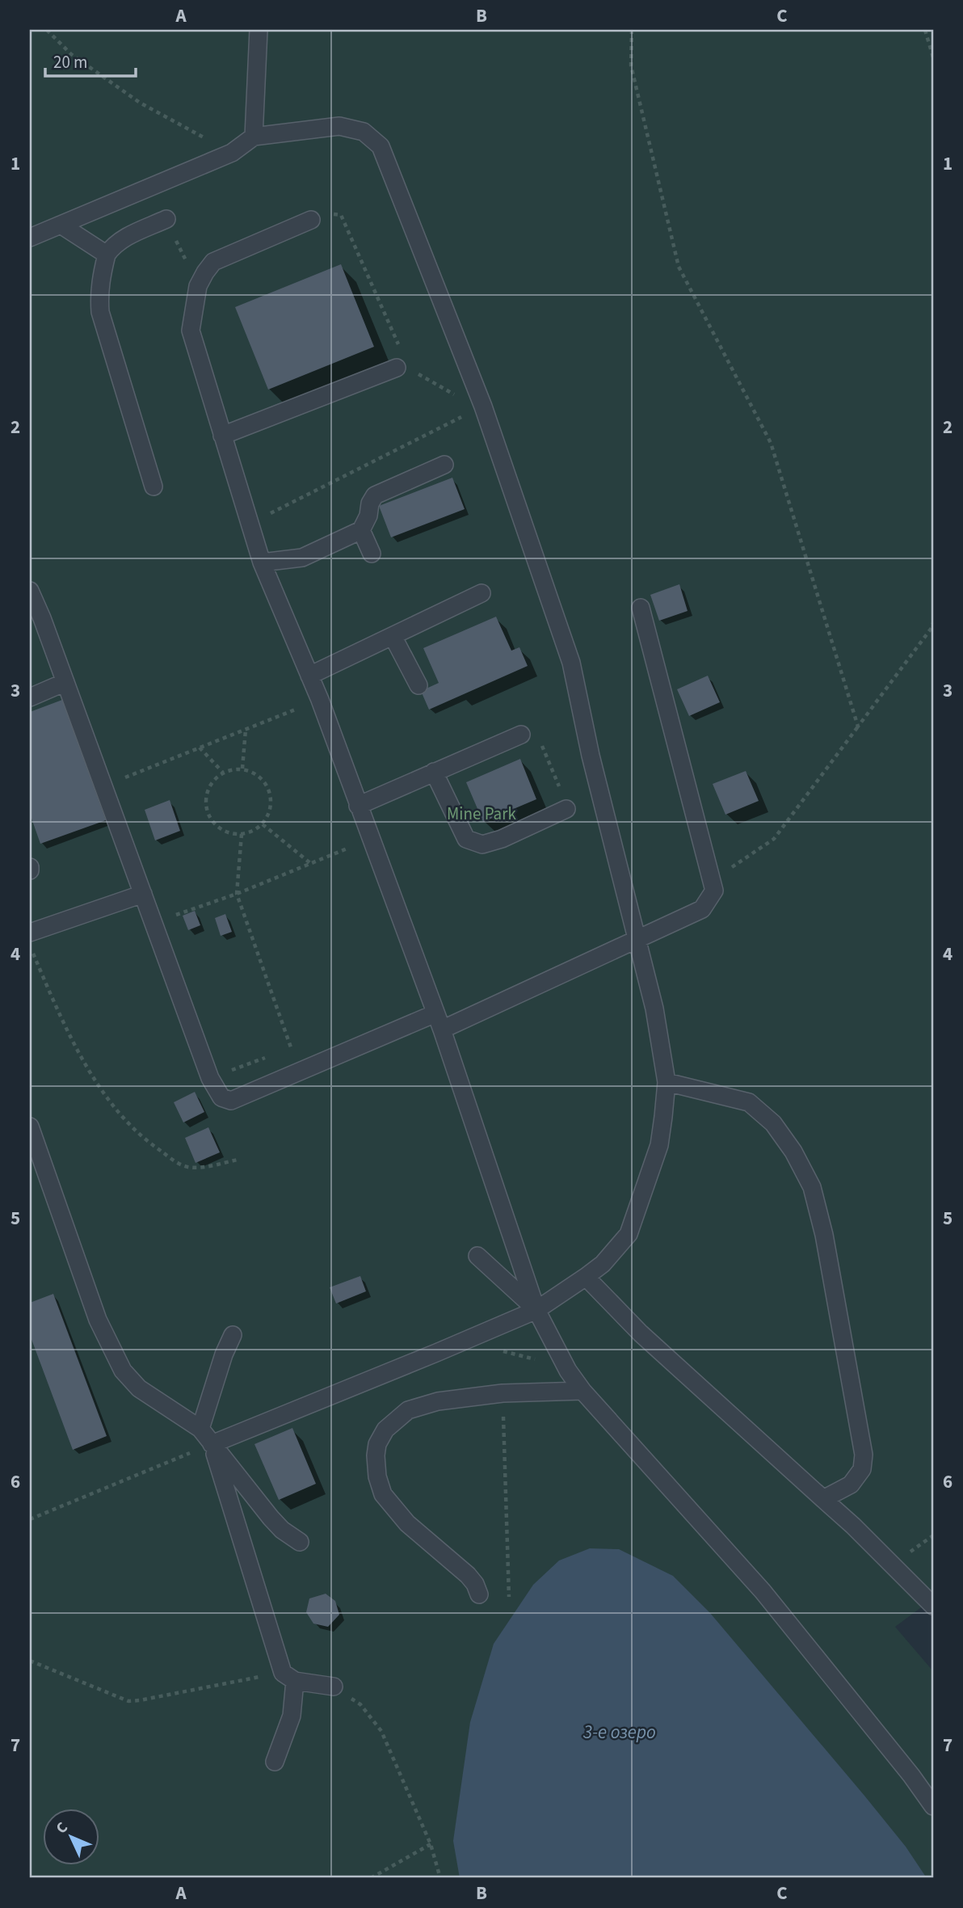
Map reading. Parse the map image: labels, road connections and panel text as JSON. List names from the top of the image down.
{
  "water": ["3-е озеро"],
  "parks": ["Mine Park"],
  "scale_bar": "20 m",
  "north": "top left",
  "grid": {
    "columns": ["A", "B", "C"],
    "rows": [
      "1",
      "2",
      "3",
      "4",
      "5",
      "6",
      "7"
    ]
  }
}
